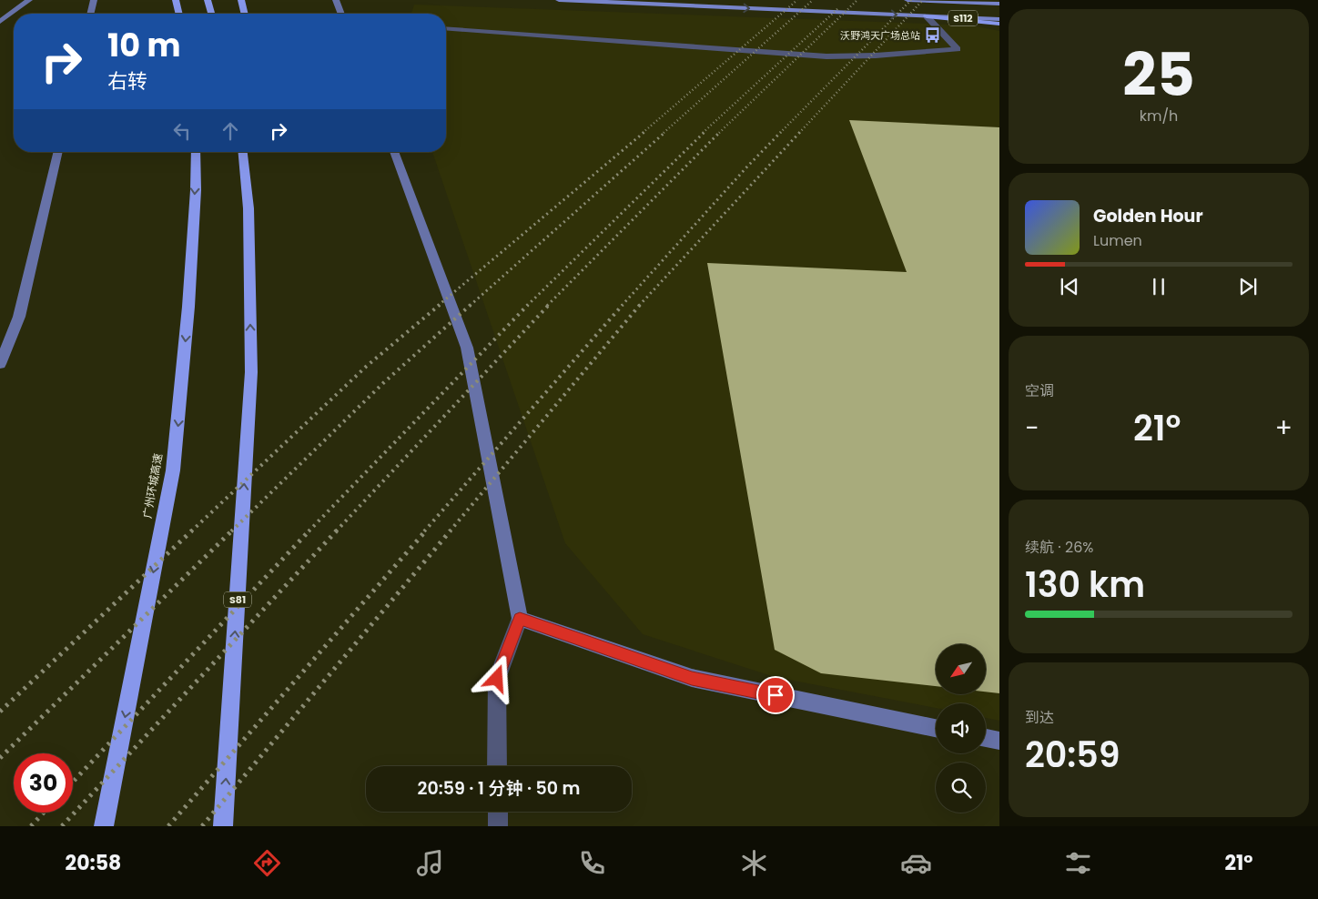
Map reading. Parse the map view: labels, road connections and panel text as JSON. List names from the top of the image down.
{
  "streets": {
    "highway": ["广州环城高速", "S81"],
    "main road": ["S112"]
  },
  "places": {
    "bus stop": ["沃野鸿天广场总站"]
  },
  "north": "bottom left",
  "page": {
    "tile": [
      ["25", "km/h"],
      "空调",
      ["续航 · 26%", "130 km"],
      ["到达", "20:59"]
    ],
    "turn": ["10 m", "右转"],
    "song": ["Golden Hour", "Lumen"],
    "heat": ["−", "21°", "+"],
    "limit": "30",
    "trip": "20:59 · 1 分钟 · 50 m",
    "tabs": ["20:58", "21°"]
  }
}
